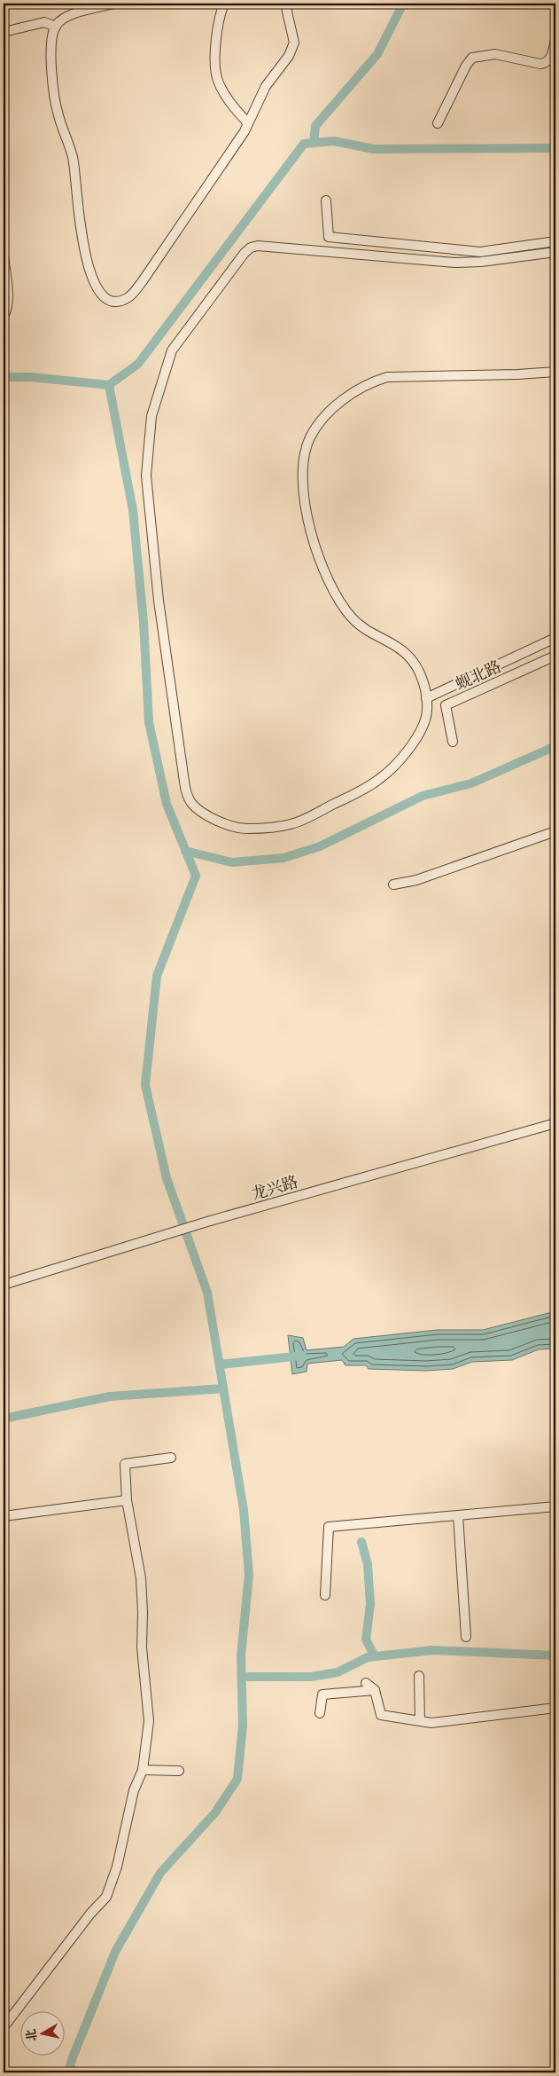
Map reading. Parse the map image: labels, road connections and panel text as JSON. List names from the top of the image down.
{
  "streets": {
    "street": ["蚬北路", "龙兴路"]
  },
  "north": "left"
}
